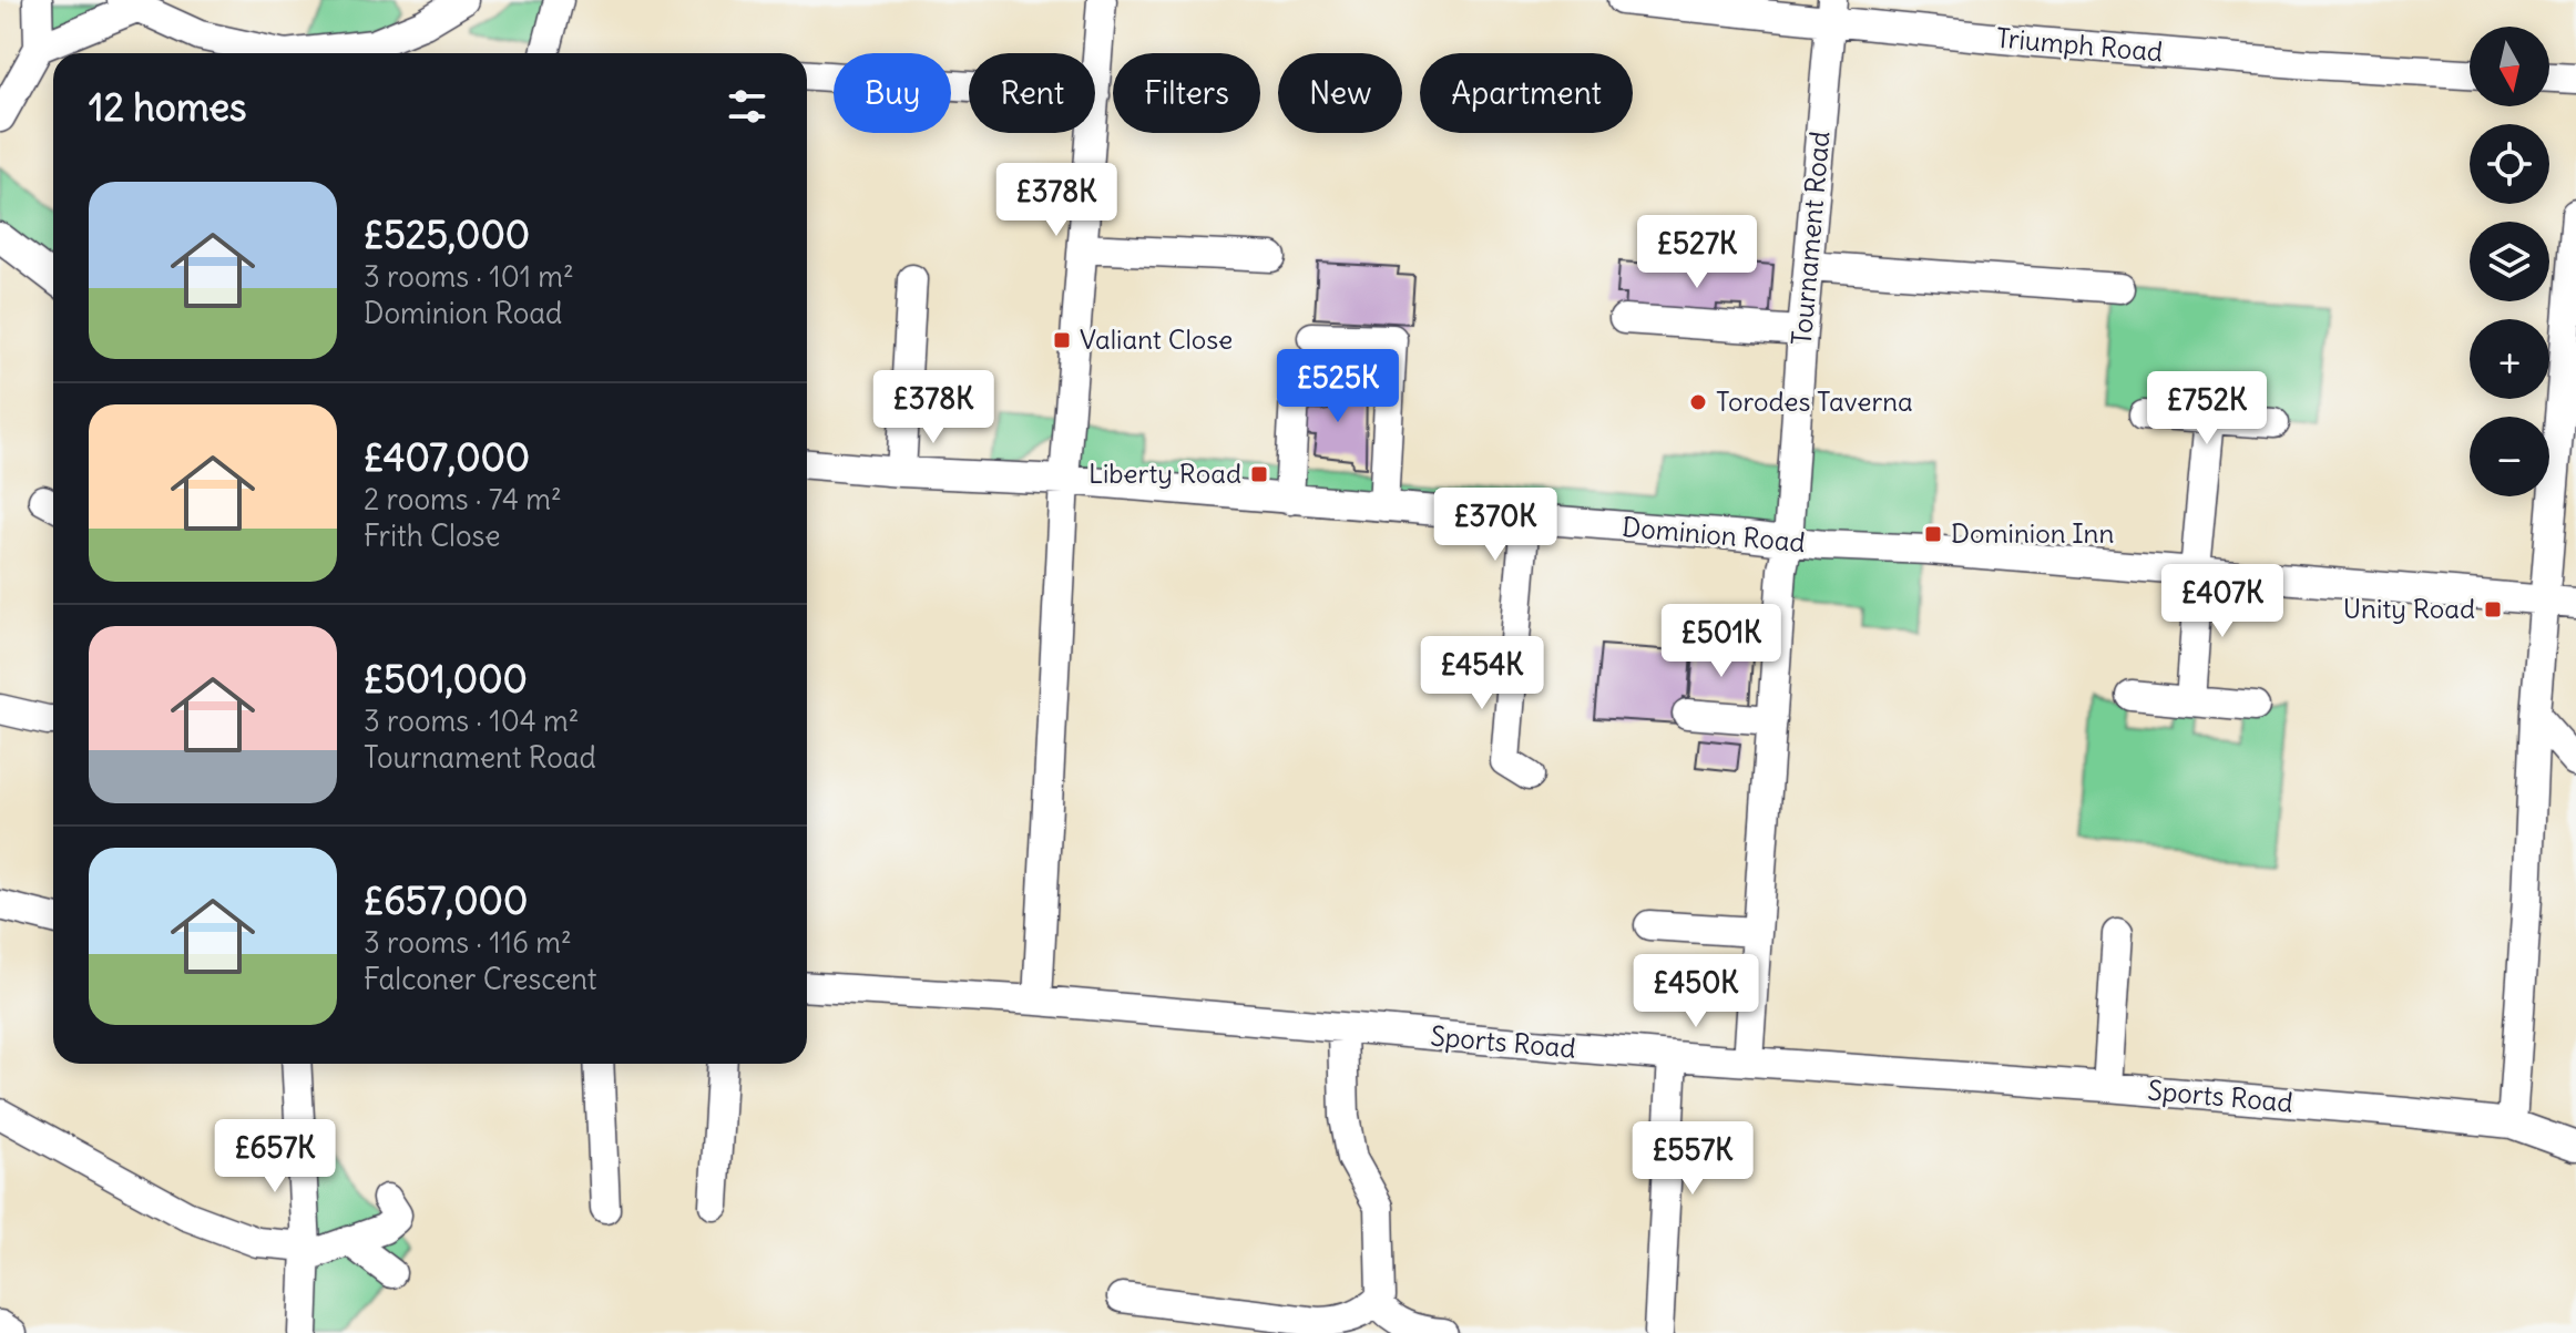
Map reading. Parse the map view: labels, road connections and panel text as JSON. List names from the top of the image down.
{
  "streets": {
    "street": [
      "Triumph Road",
      "Tournament Road",
      "Dominion Road",
      "Sports Road"
    ]
  },
  "crossings": [
    ["Triumph Road", "Tournament Road"],
    ["Tournament Road", "Dominion Road"],
    ["Tournament Road", "Sports Road"]
  ],
  "places": {
    "transit": [
      "Valiant Close",
      "Liberty Road",
      "Dominion Inn",
      "Unity Road"
    ],
    "other": ["Torodes Taverna"]
  },
  "north": "bottom",
  "page": {
    "map_buttons": ["+", "−"],
    "chip": [
      "Buy",
      "Rent",
      "Filters",
      "New",
      "Apartment"
    ],
    "heading": "12 homes",
    "list": [
      {
        "name": "£525,000",
        "note": "3 rooms · 101 m² · Dominion Road"
      },
      {
        "name": "£407,000",
        "note": "2 rooms · 74 m² · Frith Close"
      },
      {
        "name": "£501,000",
        "note": "3 rooms · 104 m² · Tournament Road"
      },
      {
        "name": "£657,000",
        "note": "3 rooms · 116 m² · Falconer Crescent"
      }
    ],
    "price": [
      "£378K",
      "£527K",
      "£525K",
      "£378K",
      "£752K",
      "£370K",
      "£407K",
      "£501K",
      "£454K",
      "£450K",
      "£657K",
      "£557K"
    ]
  }
}
